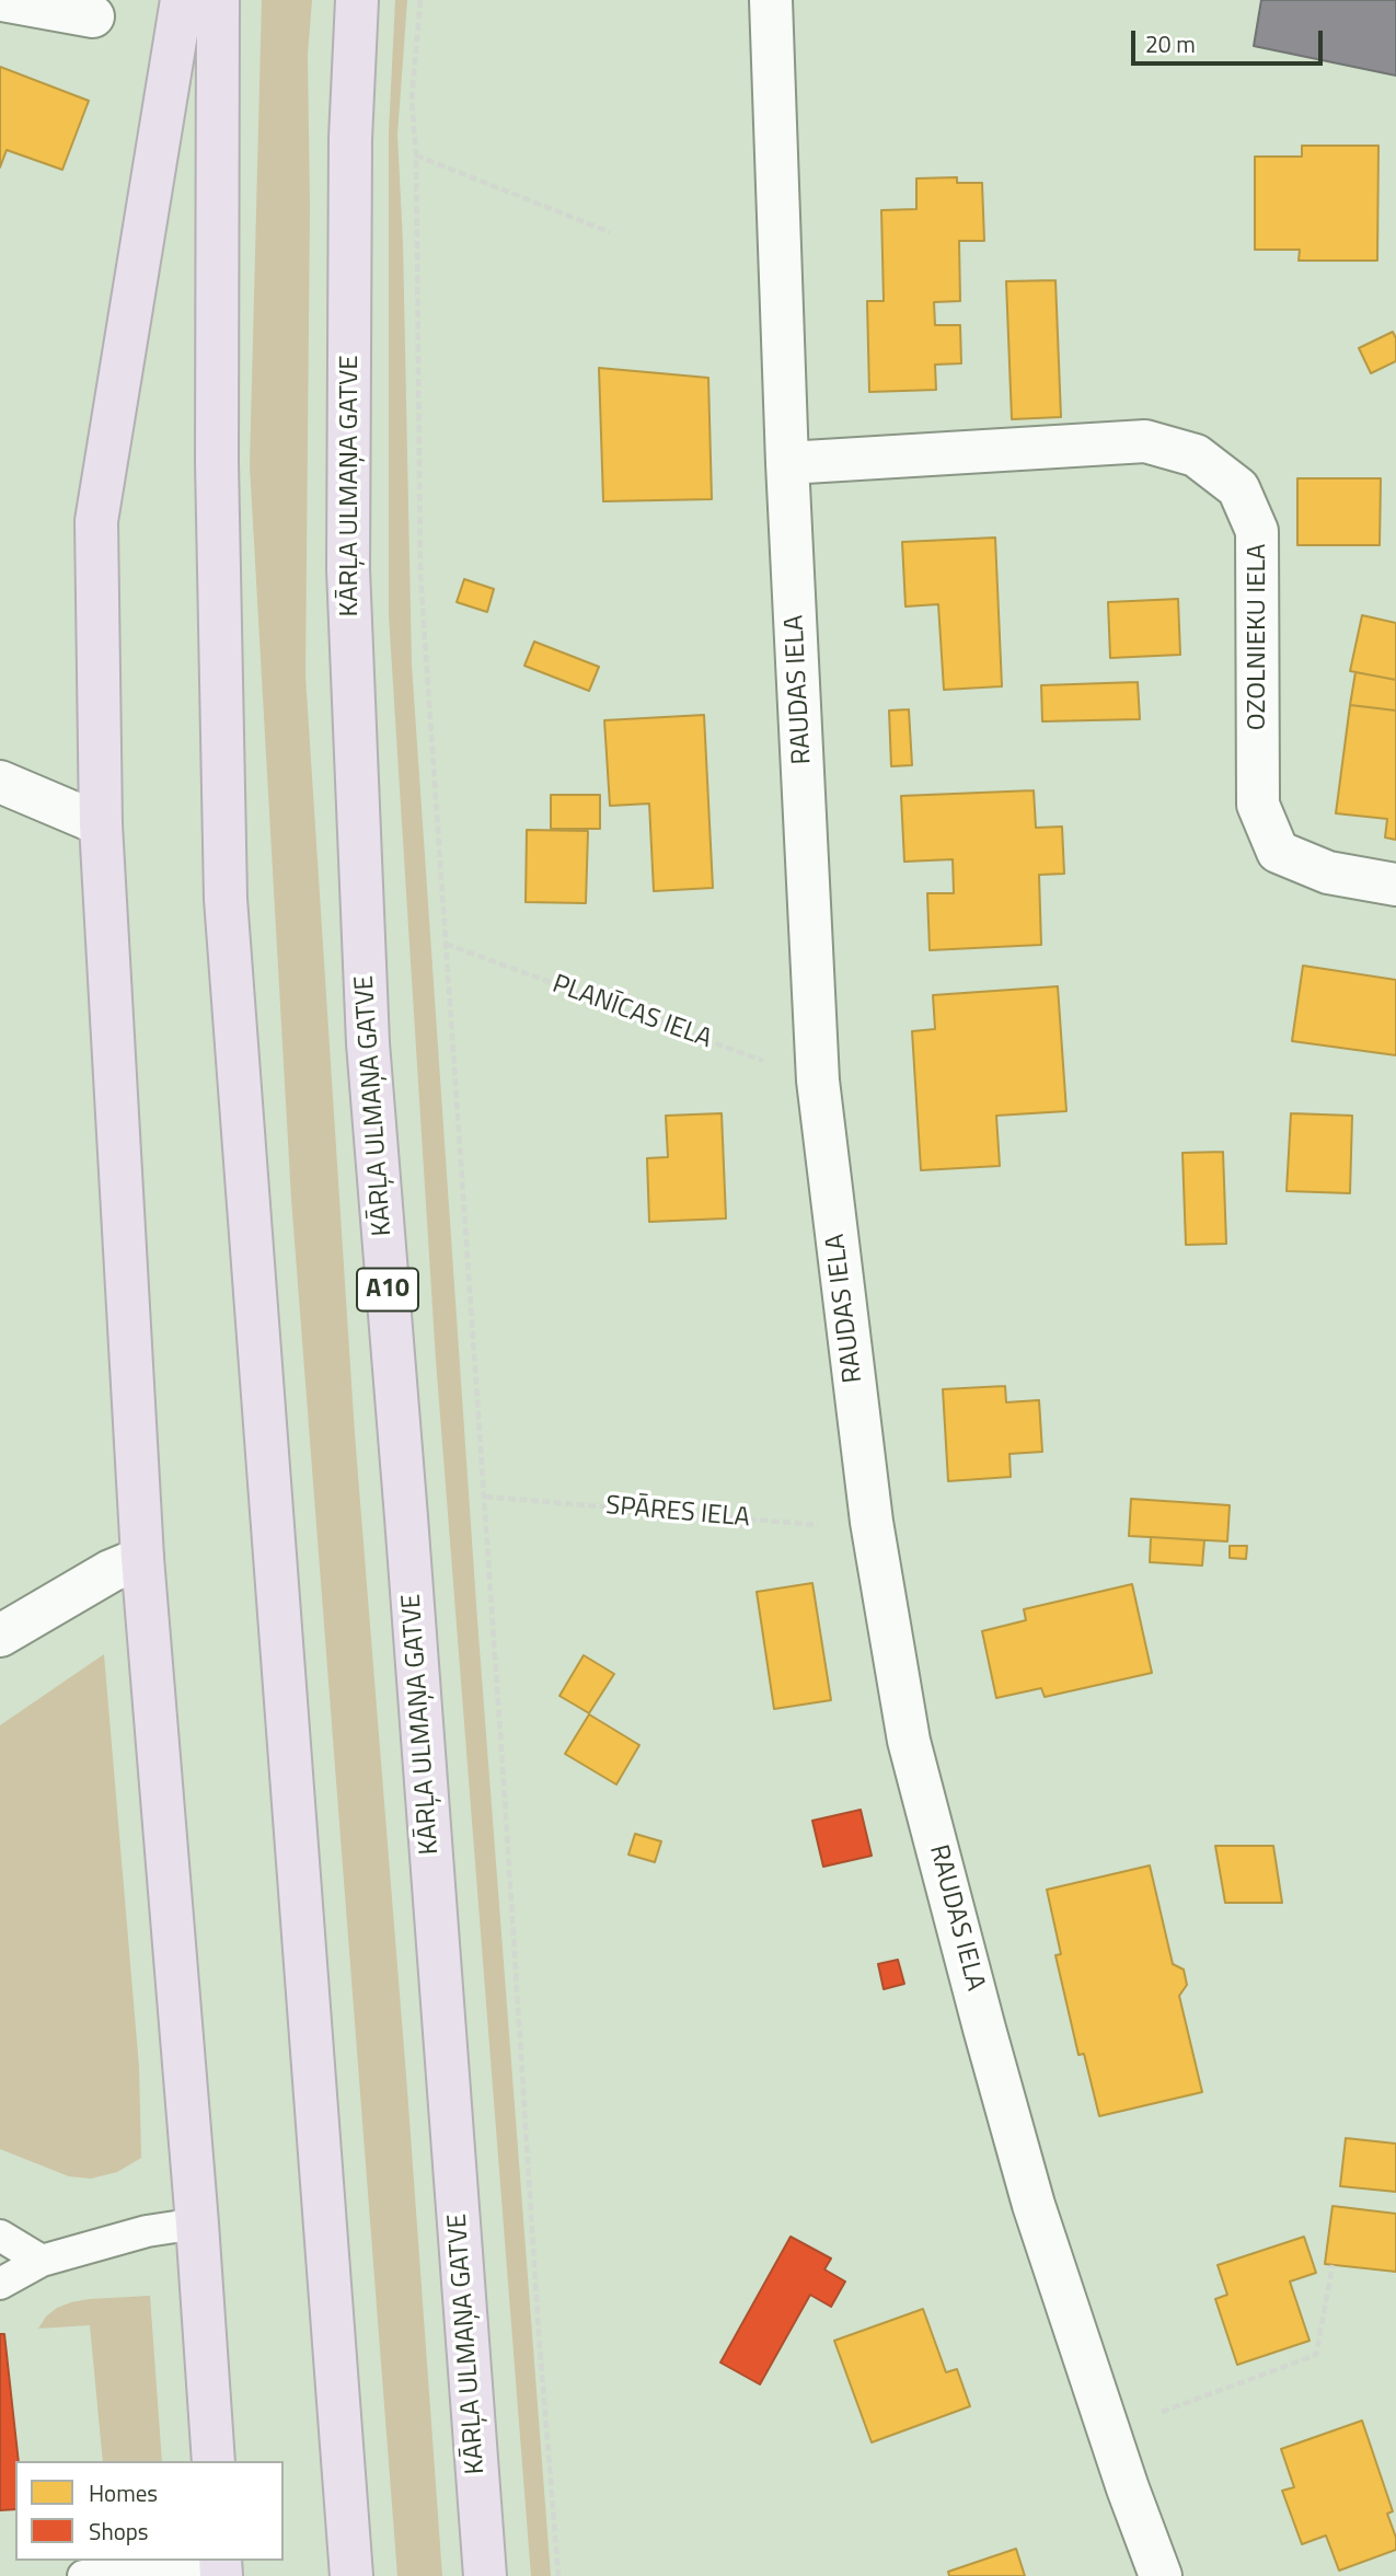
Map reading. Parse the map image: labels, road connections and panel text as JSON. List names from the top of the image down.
{
  "streets": {
    "highway": ["KĀRĻA ULMAŅA GATVE", "A10"],
    "street": ["OZOLNIEKU IELA", "RAUDAS IELA"],
    "path": ["PLANĪCAS IELA", "SPĀRES IELA"]
  },
  "crossings": [
    ["OZOLNIEKU IELA", "RAUDAS IELA"],
    ["RAUDAS IELA", "PLANĪCAS IELA"],
    ["RAUDAS IELA", "SPĀRES IELA"]
  ],
  "legend": ["Homes", "Shops"],
  "scale_bar": "20 m"
}
